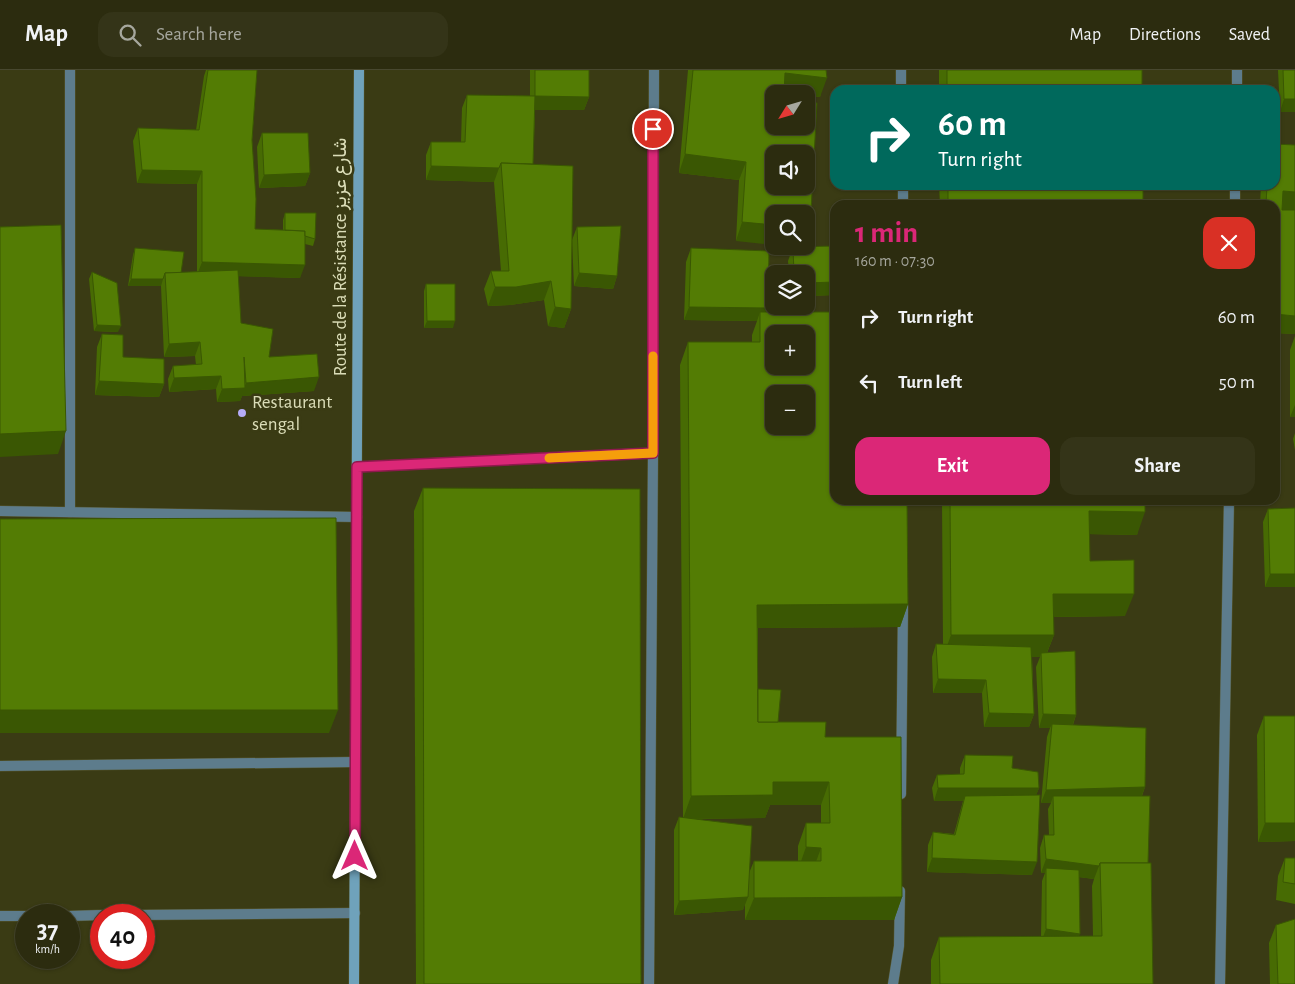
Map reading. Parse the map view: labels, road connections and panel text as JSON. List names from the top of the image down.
{
  "streets": {
    "street": ["Route de la Résistance شارع عزيز"]
  },
  "places": ["Restaurant sengal"],
  "north": "bottom left",
  "page": {
    "header": "Map",
    "search": "Search here",
    "nav": ["Map", "Directions", "Saved"],
    "map_buttons": ["+", "−"],
    "turn": ["60 m", "Turn right"],
    "heading": ["1 min", "160 m · 07:30"],
    "list": [
      {
        "name": "Turn right",
        "value": "60 m"
      },
      {
        "name": "Turn left",
        "value": "50 m"
      }
    ],
    "buttons": ["Exit", "Share"],
    "speed": "37 km/h",
    "limit": "40"
  }
}
